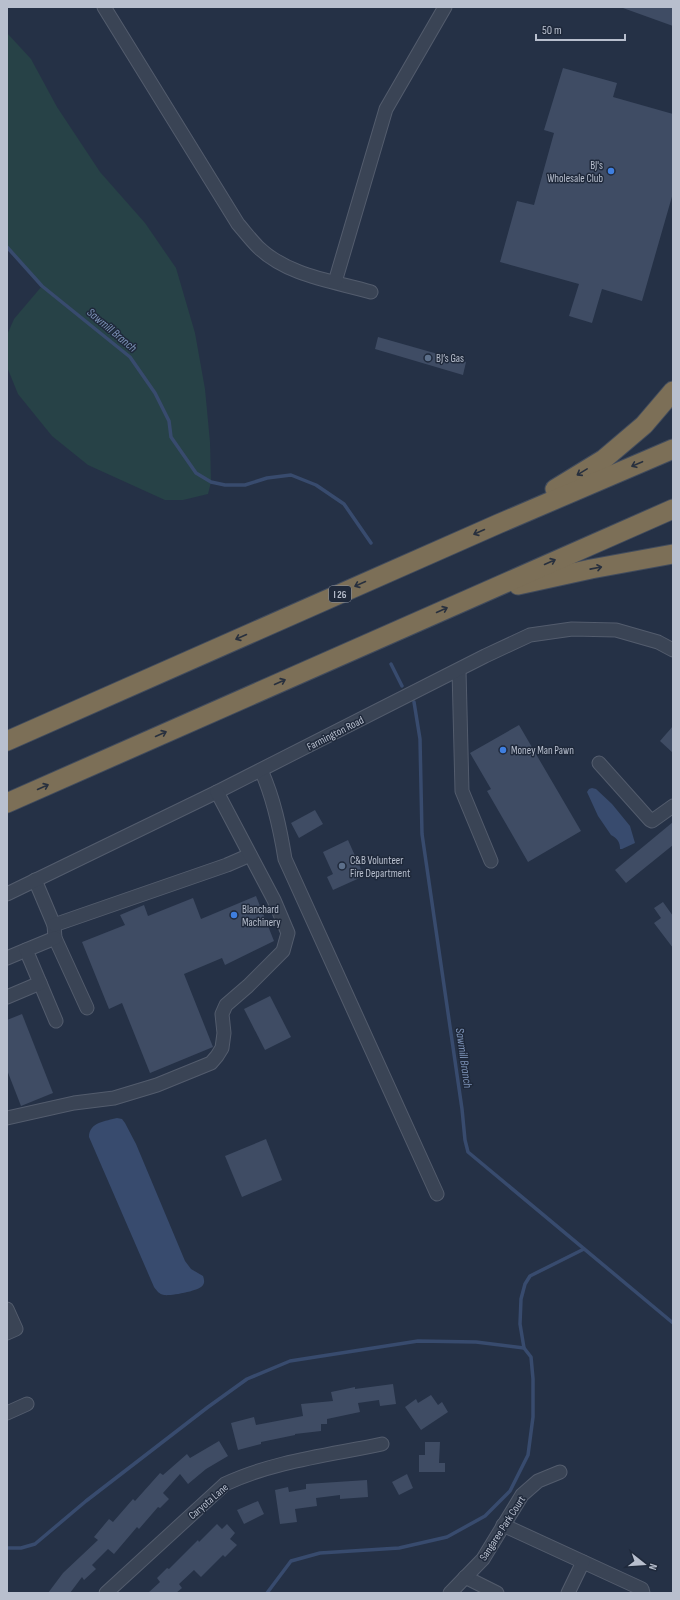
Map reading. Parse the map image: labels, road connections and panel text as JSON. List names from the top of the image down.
{
  "streets": {
    "highway": ["I 26"],
    "street": ["Farmington Road", "Caryota Lane", "Sangaree Park Court"]
  },
  "water": ["Sawmill Branch"],
  "places": [
    "BJ's Wholesale Club",
    "BJ’s Gas",
    "Money Man Pawn",
    "C&B Volunteer Fire Department",
    "Blanchard Machinery"
  ],
  "scale_bar": "50 m",
  "north": "right"
}
